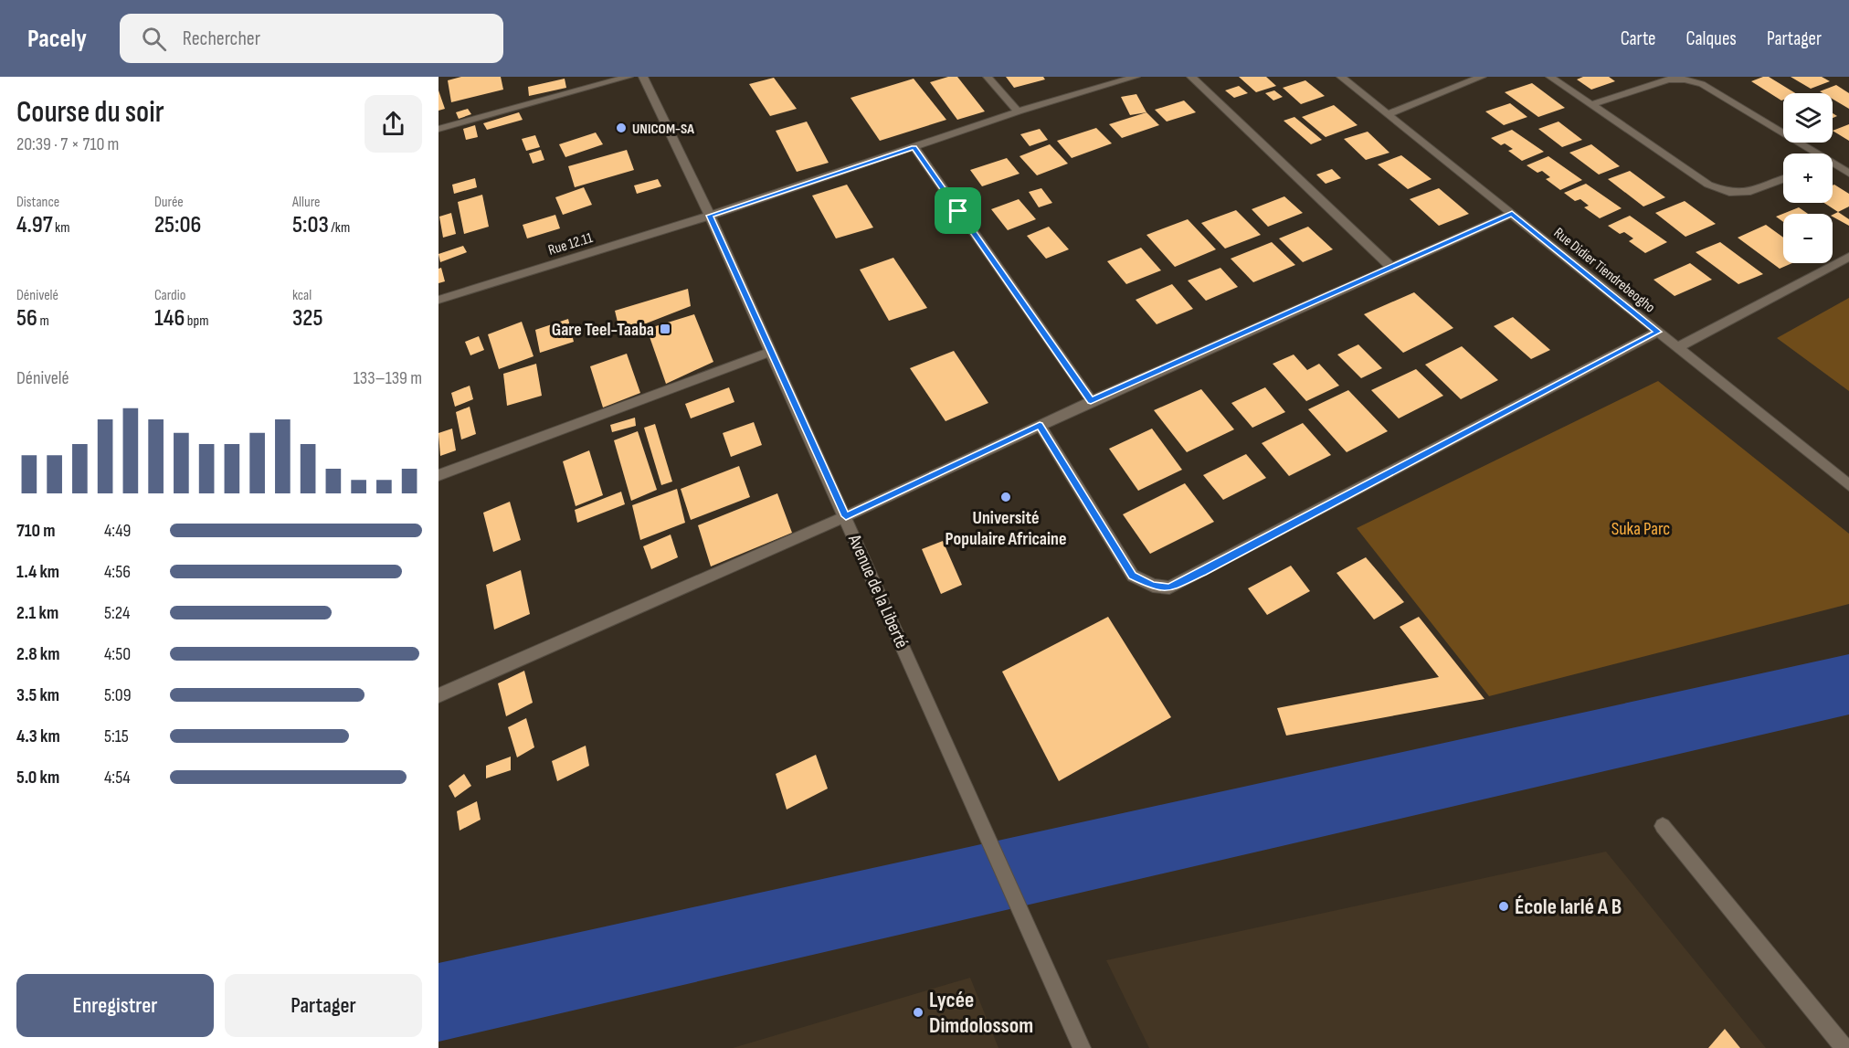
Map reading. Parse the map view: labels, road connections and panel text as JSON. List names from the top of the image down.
{
  "streets": {
    "street": ["Rue 12.11", "Rue Didier Tiendrebeogho", "Avenue de la Liberté"]
  },
  "crossings": [
    ["Rue 12.11", "Avenue de la Liberté"]
  ],
  "parks": ["Suka Parc"],
  "places": {
    "other": [
      "UNICOM-SA",
      "Université Populaire Africaine",
      "École larlé A B",
      "Lycée Dimdolossom"
    ],
    "transit": ["Gare Teel-Taaba"]
  },
  "page": {
    "header": "Pacely",
    "search": "Rechercher",
    "nav": ["Carte", "Calques", "Partager"],
    "heading": ["Course du soir", "20:39 · 7 × 710 m"],
    "map_buttons": ["+", "−"],
    "stats": [
      ["Distance", "4.97 km"],
      ["Durée", "25:06"],
      ["Allure", "5:03 /km"],
      ["Dénivelé", "56 m"],
      ["Cardio", "146 bpm"],
      ["kcal", "325"]
    ],
    "chart": ["Dénivelé", "133–139 m"],
    "list": [
      {
        "name": "710 m",
        "note": "4:49"
      },
      {
        "name": "1.4 km",
        "note": "4:56"
      },
      {
        "name": "2.1 km",
        "note": "5:24"
      },
      {
        "name": "2.8 km",
        "note": "4:50"
      },
      {
        "name": "3.5 km",
        "note": "5:09"
      },
      {
        "name": "4.3 km",
        "note": "5:15"
      },
      {
        "name": "5.0 km",
        "note": "4:54"
      }
    ],
    "buttons": ["Enregistrer", "Partager"]
  }
}
